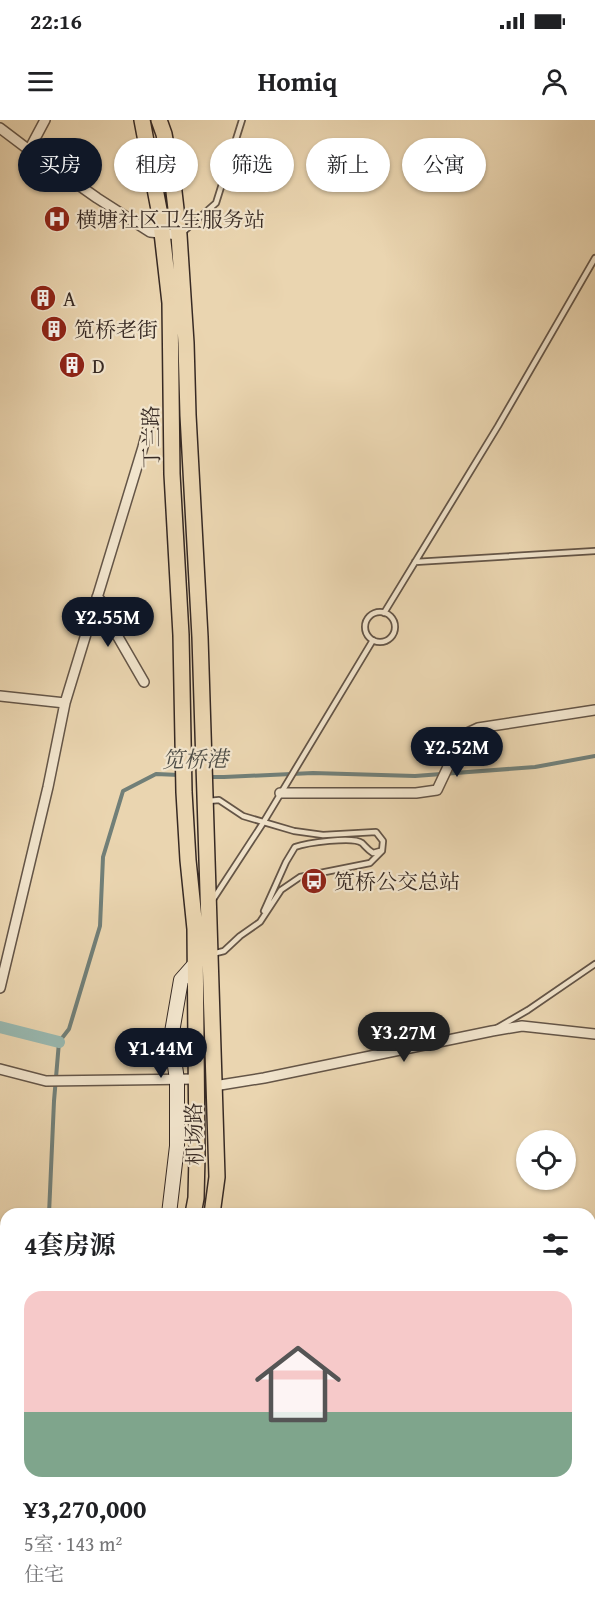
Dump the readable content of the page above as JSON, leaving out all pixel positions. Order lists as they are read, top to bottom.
{
  "streets": {
    "main road": ["丁兰路", "机场路"]
  },
  "crossings": [
    ["丁兰路", "机场路"]
  ],
  "water": ["笕桥港"],
  "places": {
    "hospital": ["横塘社区卫生服务站"],
    "building": ["A", "笕桥老街", "D"],
    "bus stop": ["笕桥公交总站"]
  },
  "page": {
    "status": "22:16",
    "header": "Homiq",
    "chip": [
      "买房",
      "租房",
      "筛选",
      "新上",
      "公寓"
    ],
    "price": [
      "¥2.55M",
      "¥2.52M",
      "¥3.27M",
      "¥1.44M"
    ],
    "heading": "4套房源",
    "list": [
      {
        "name": "¥3,270,000",
        "note": "5室 · 143 m² · 住宅"
      }
    ]
  }
}
